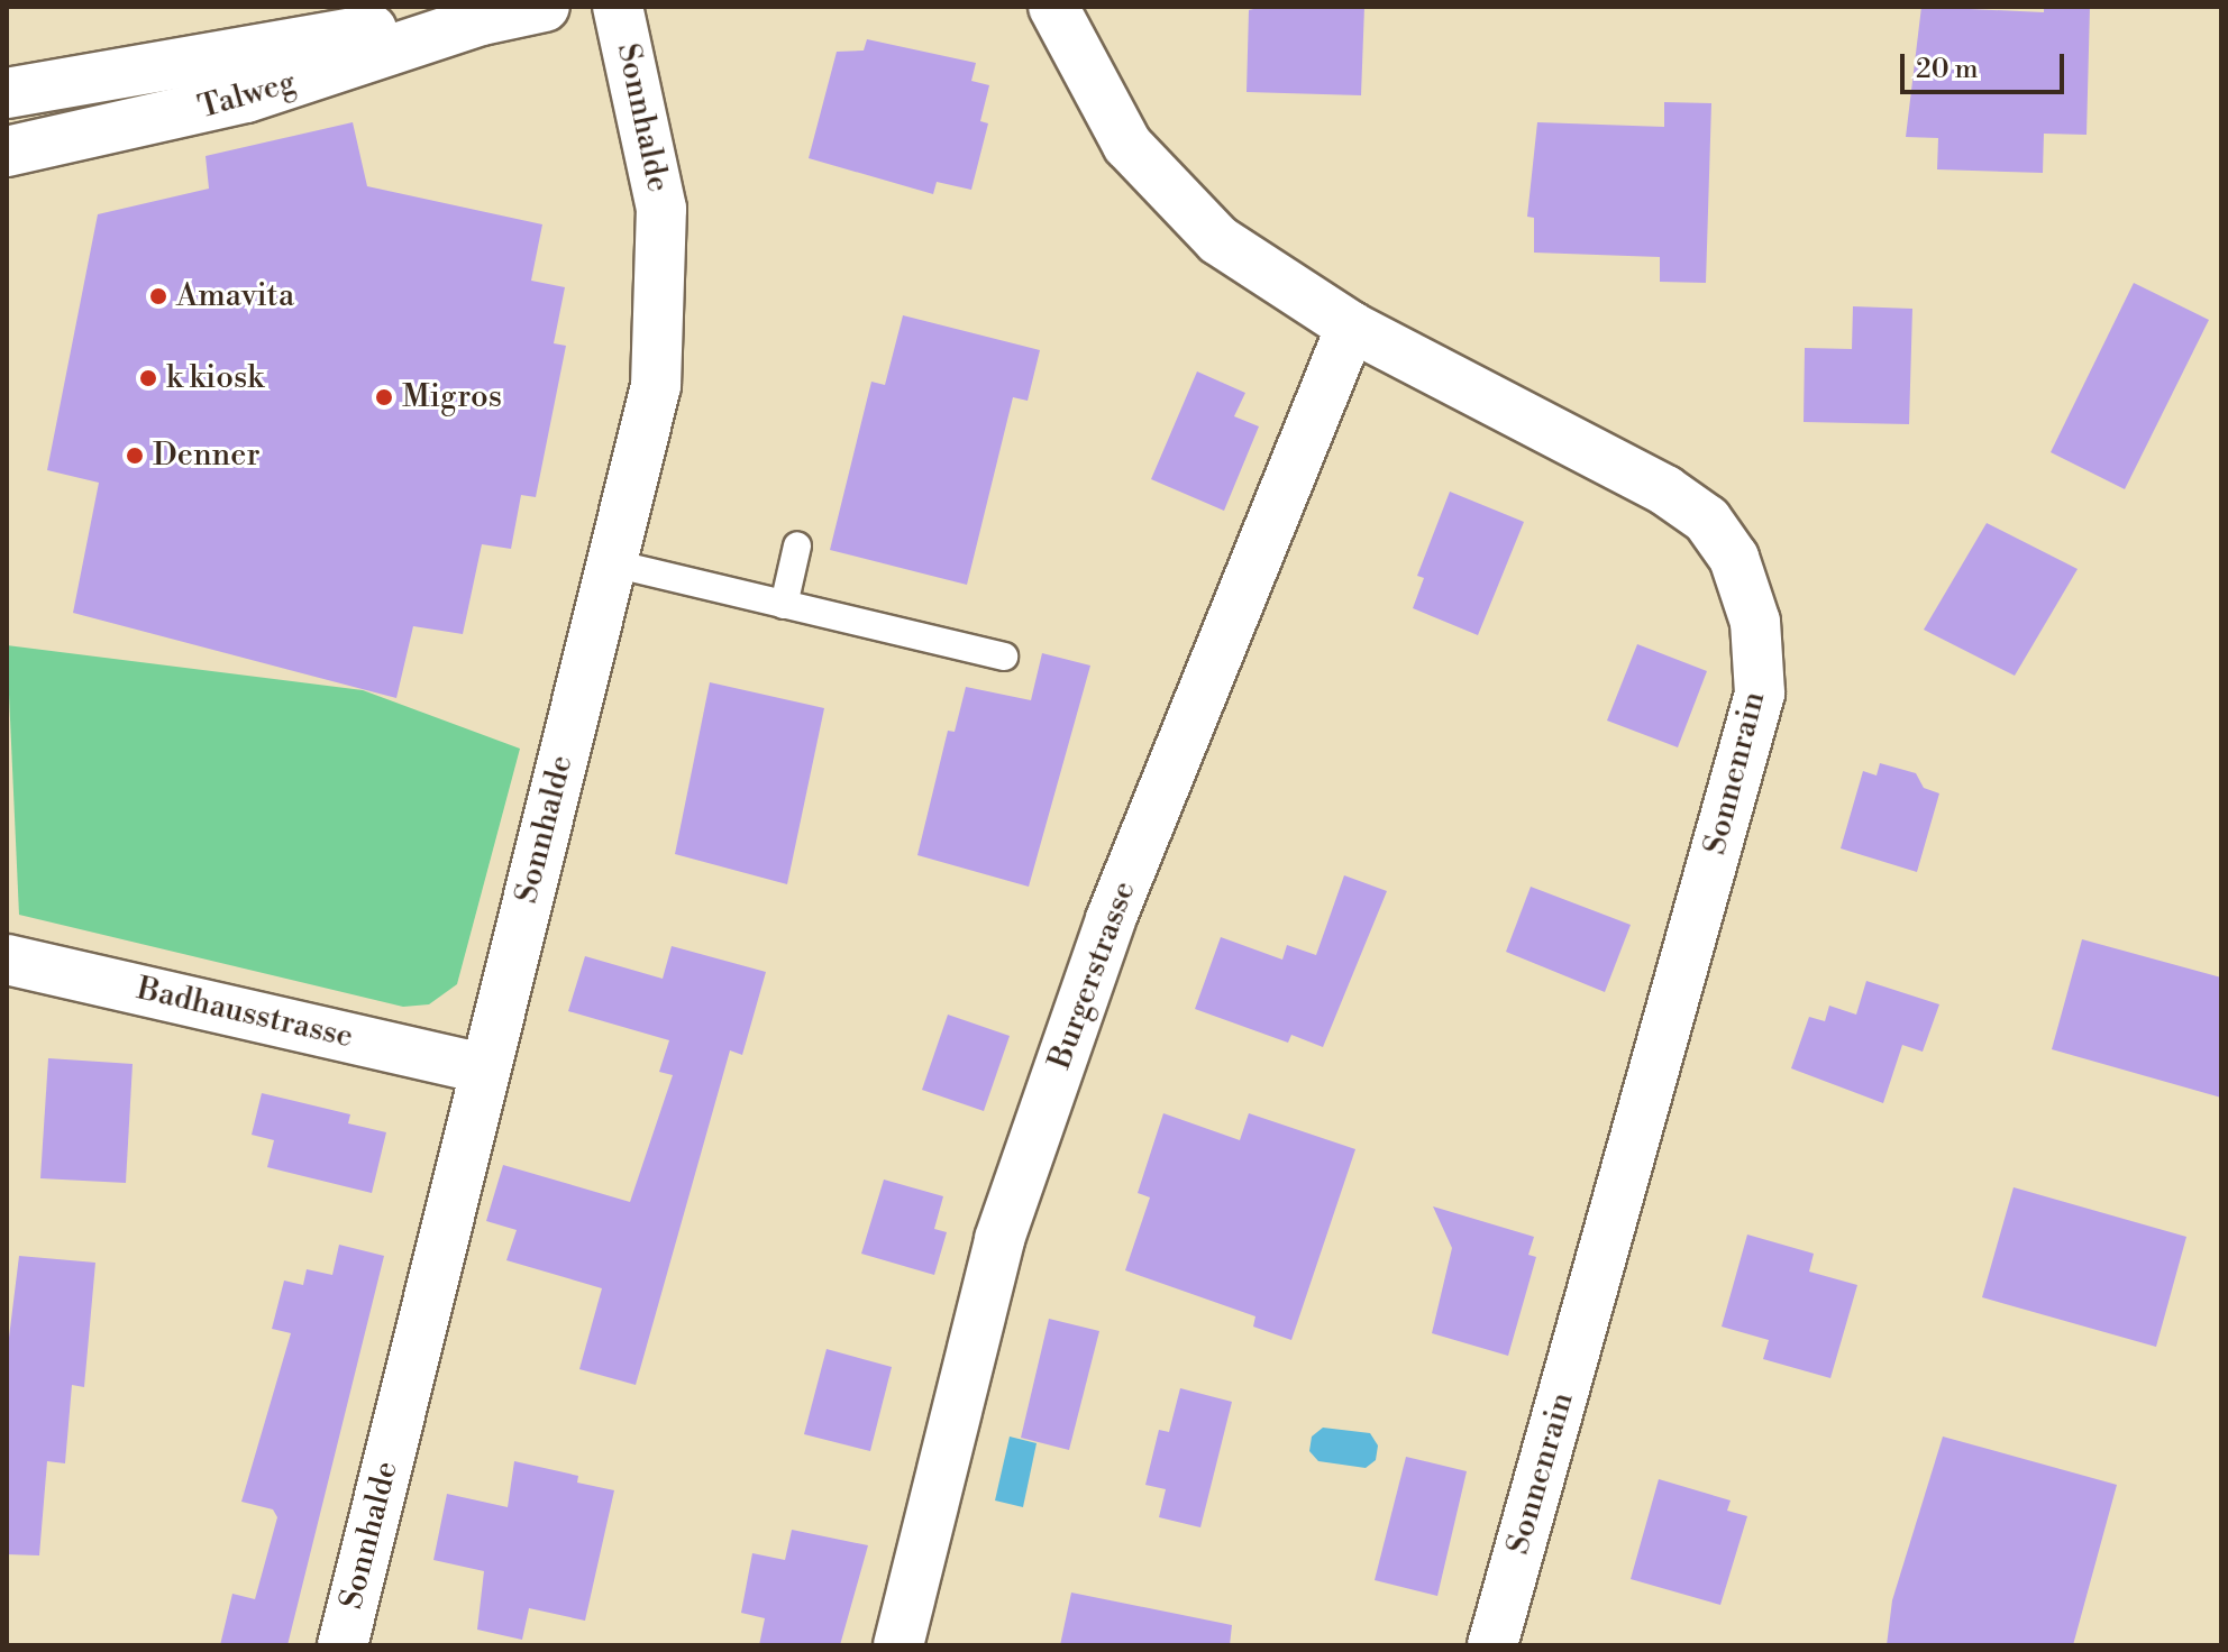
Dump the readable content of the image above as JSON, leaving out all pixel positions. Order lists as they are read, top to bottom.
{
  "streets": {
    "street": [
      "Talweg",
      "Sonnhalde",
      "Sonnenrain",
      "Burgerstrasse",
      "Badhausstrasse"
    ]
  },
  "crossings": [
    ["Sonnhalde", "Badhausstrasse"],
    ["Sonnenrain", "Burgerstrasse"]
  ],
  "places": [
    "Amavita",
    "k kiosk",
    "Migros",
    "Denner"
  ],
  "scale_bar": "20 m"
}
